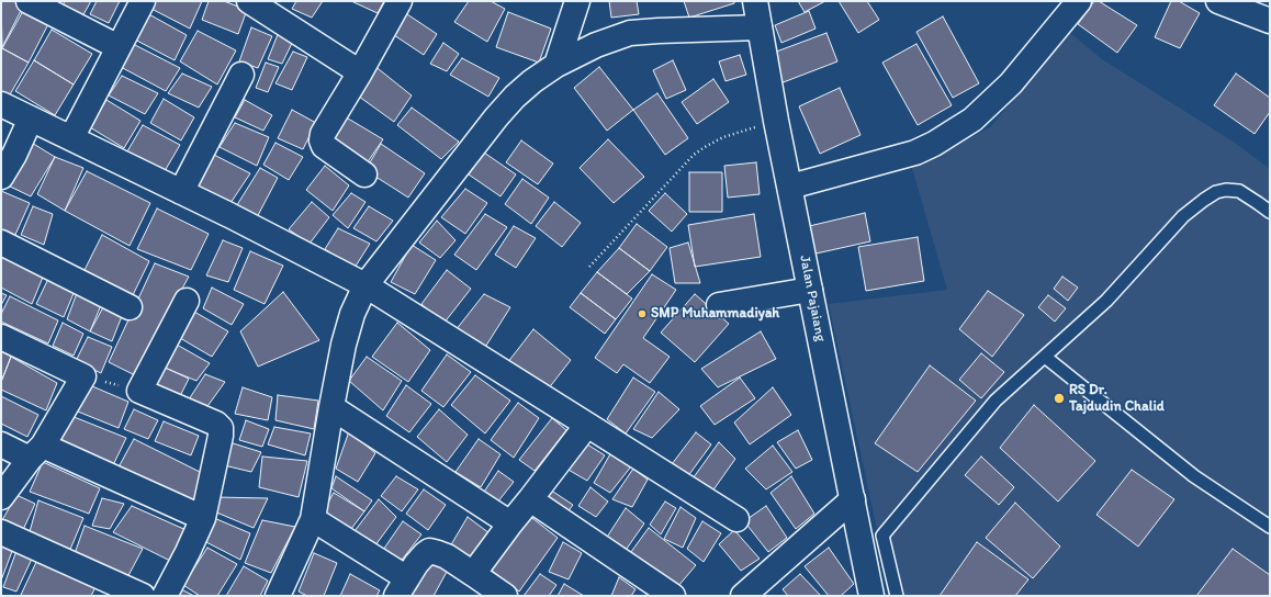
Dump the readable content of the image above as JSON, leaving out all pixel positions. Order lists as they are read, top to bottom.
{
  "streets": {
    "street": ["Jalan Pajaiang"]
  },
  "places": ["SMP Muhammadiyah", "RS Dr. Tajdudin Chalid"]
}
